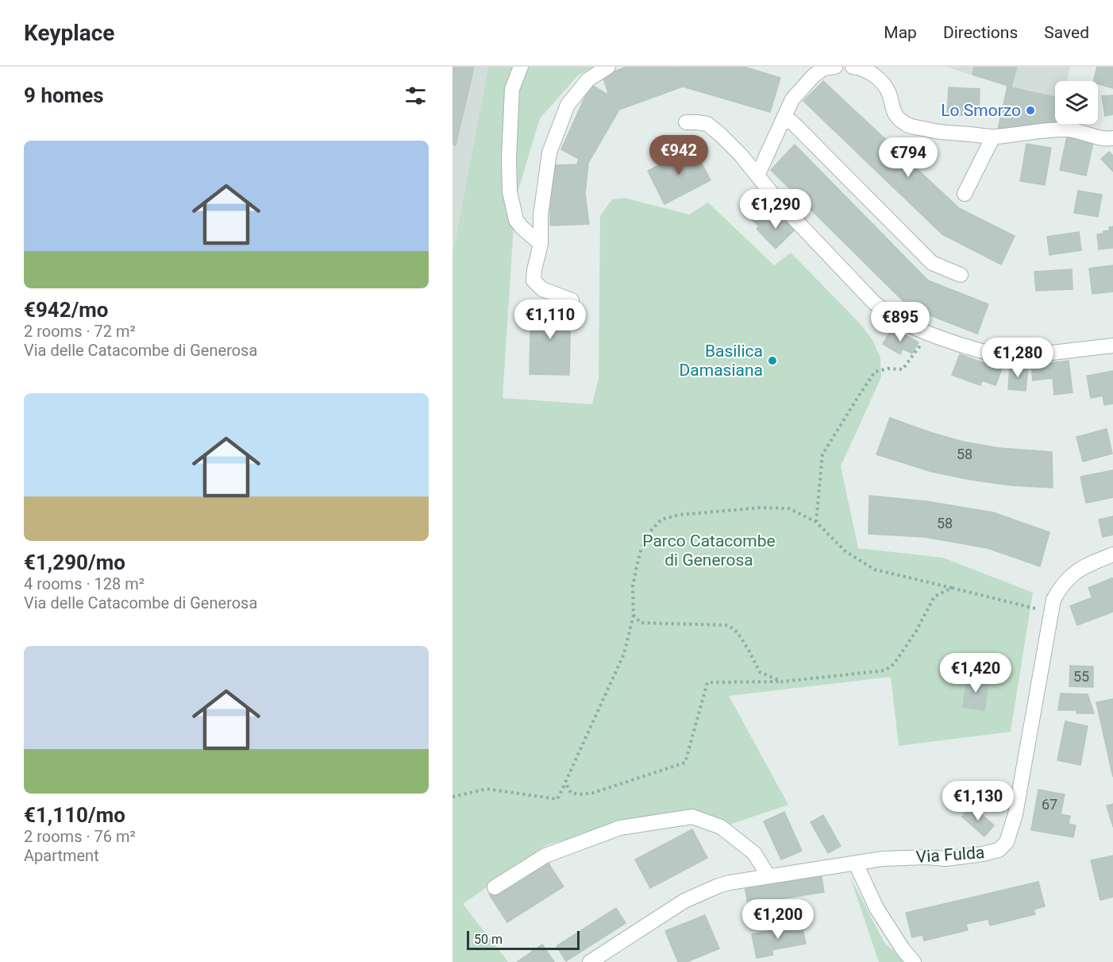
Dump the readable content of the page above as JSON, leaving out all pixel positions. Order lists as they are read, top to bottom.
{
  "streets": {
    "street": ["Via Fulda"]
  },
  "parks": ["Parco Catacombe di Generosa"],
  "places": ["Lo Smorzo", "Basilica Damasiana"],
  "house_numbers": [
    "58",
    "58",
    "55",
    "67"
  ],
  "scale_bar": "50 m",
  "page": {
    "header": "Keyplace",
    "nav": ["Map", "Directions", "Saved"],
    "heading": "9 homes",
    "list": [
      {
        "name": "€942/mo",
        "note": "2 rooms · 72 m² · Via delle Catacombe di Generosa"
      },
      {
        "name": "€1,290/mo",
        "note": "4 rooms · 128 m² · Via delle Catacombe di Generosa"
      },
      {
        "name": "€1,110/mo",
        "note": "2 rooms · 76 m² · Apartment"
      }
    ],
    "price": [
      "€942",
      "€794",
      "€1,290",
      "€1,110",
      "€895",
      "€1,280",
      "€1,420",
      "€1,130",
      "€1,200"
    ],
    "scale": "50 m"
  }
}
